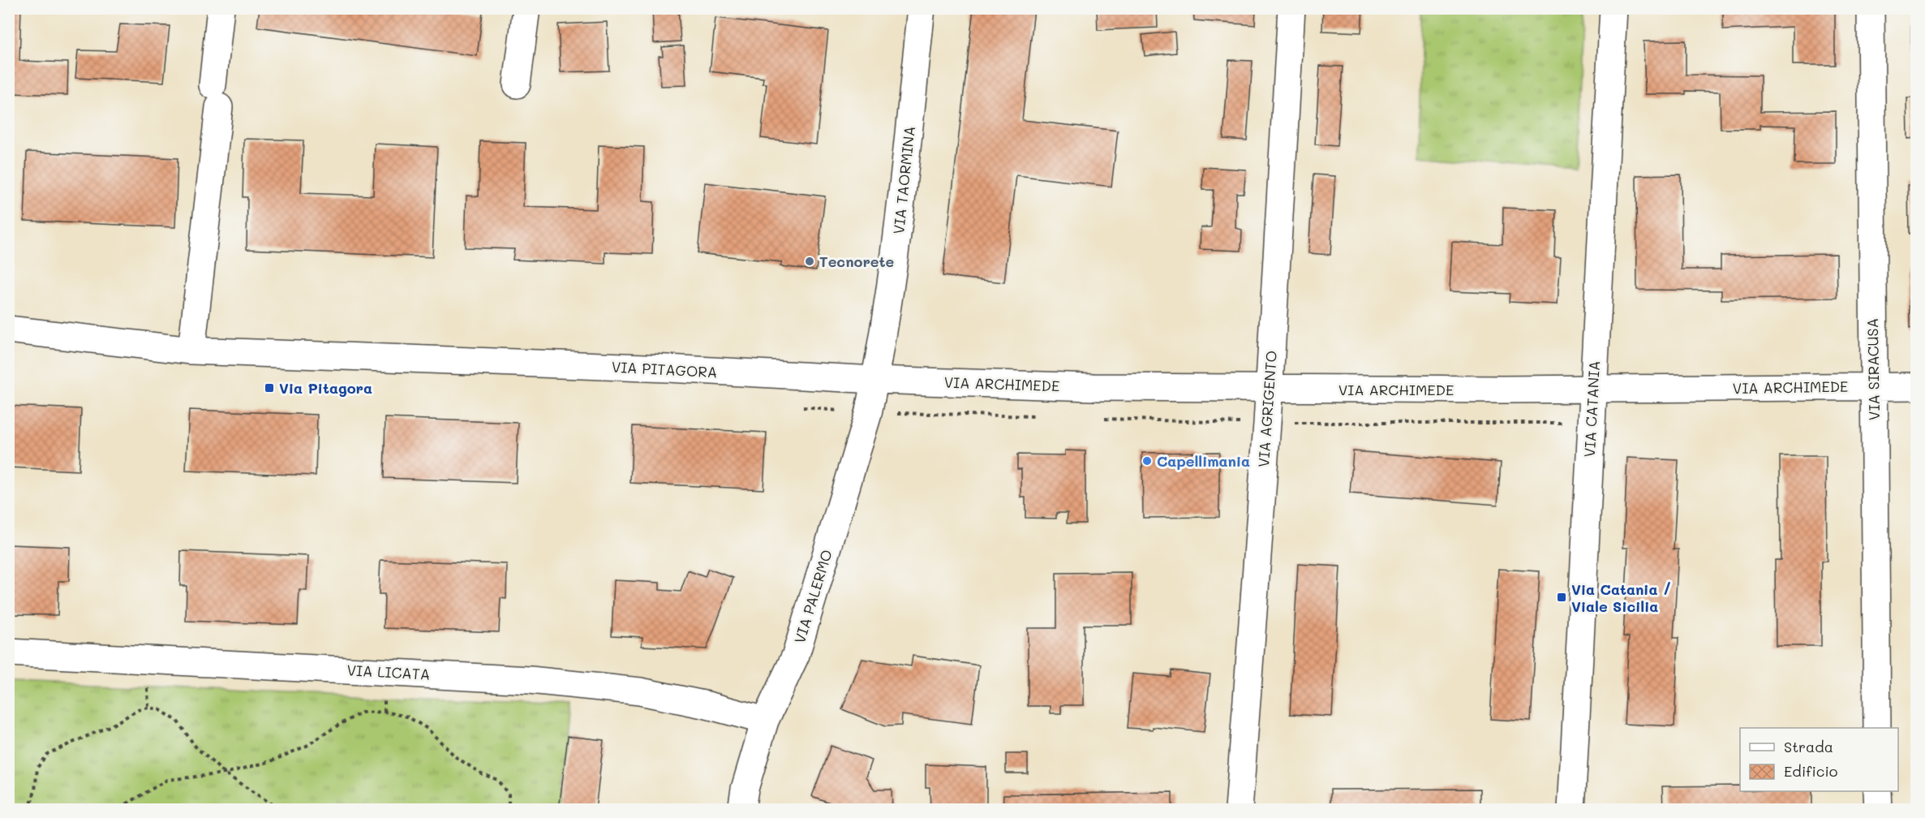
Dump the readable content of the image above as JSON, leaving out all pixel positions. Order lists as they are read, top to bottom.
{
  "streets": {
    "street": [
      "VIA TAORMINA",
      "VIA PITAGORA",
      "VIA SIRACUSA",
      "VIA ARCHIMEDE",
      "VIA AGRIGENTO",
      "VIA CATANIA",
      "VIA PALERMO",
      "VIA LICATA"
    ]
  },
  "crossings": [
    ["VIA TAORMINA", "VIA PITAGORA"],
    ["VIA TAORMINA", "VIA ARCHIMEDE"],
    ["VIA TAORMINA", "VIA PALERMO"],
    ["VIA PITAGORA", "VIA ARCHIMEDE"],
    ["VIA PITAGORA", "VIA PALERMO"],
    ["VIA SIRACUSA", "VIA ARCHIMEDE"],
    ["VIA ARCHIMEDE", "VIA AGRIGENTO"],
    ["VIA ARCHIMEDE", "VIA CATANIA"],
    ["VIA ARCHIMEDE", "VIA PALERMO"],
    ["VIA PALERMO", "VIA LICATA"]
  ],
  "places": {
    "other": ["Tecnorete", "Capellimania"],
    "transit": ["Via Pitagora", "Via Catania / Viale Sicilia"]
  },
  "legend": ["Strada", "Edificio"]
}
